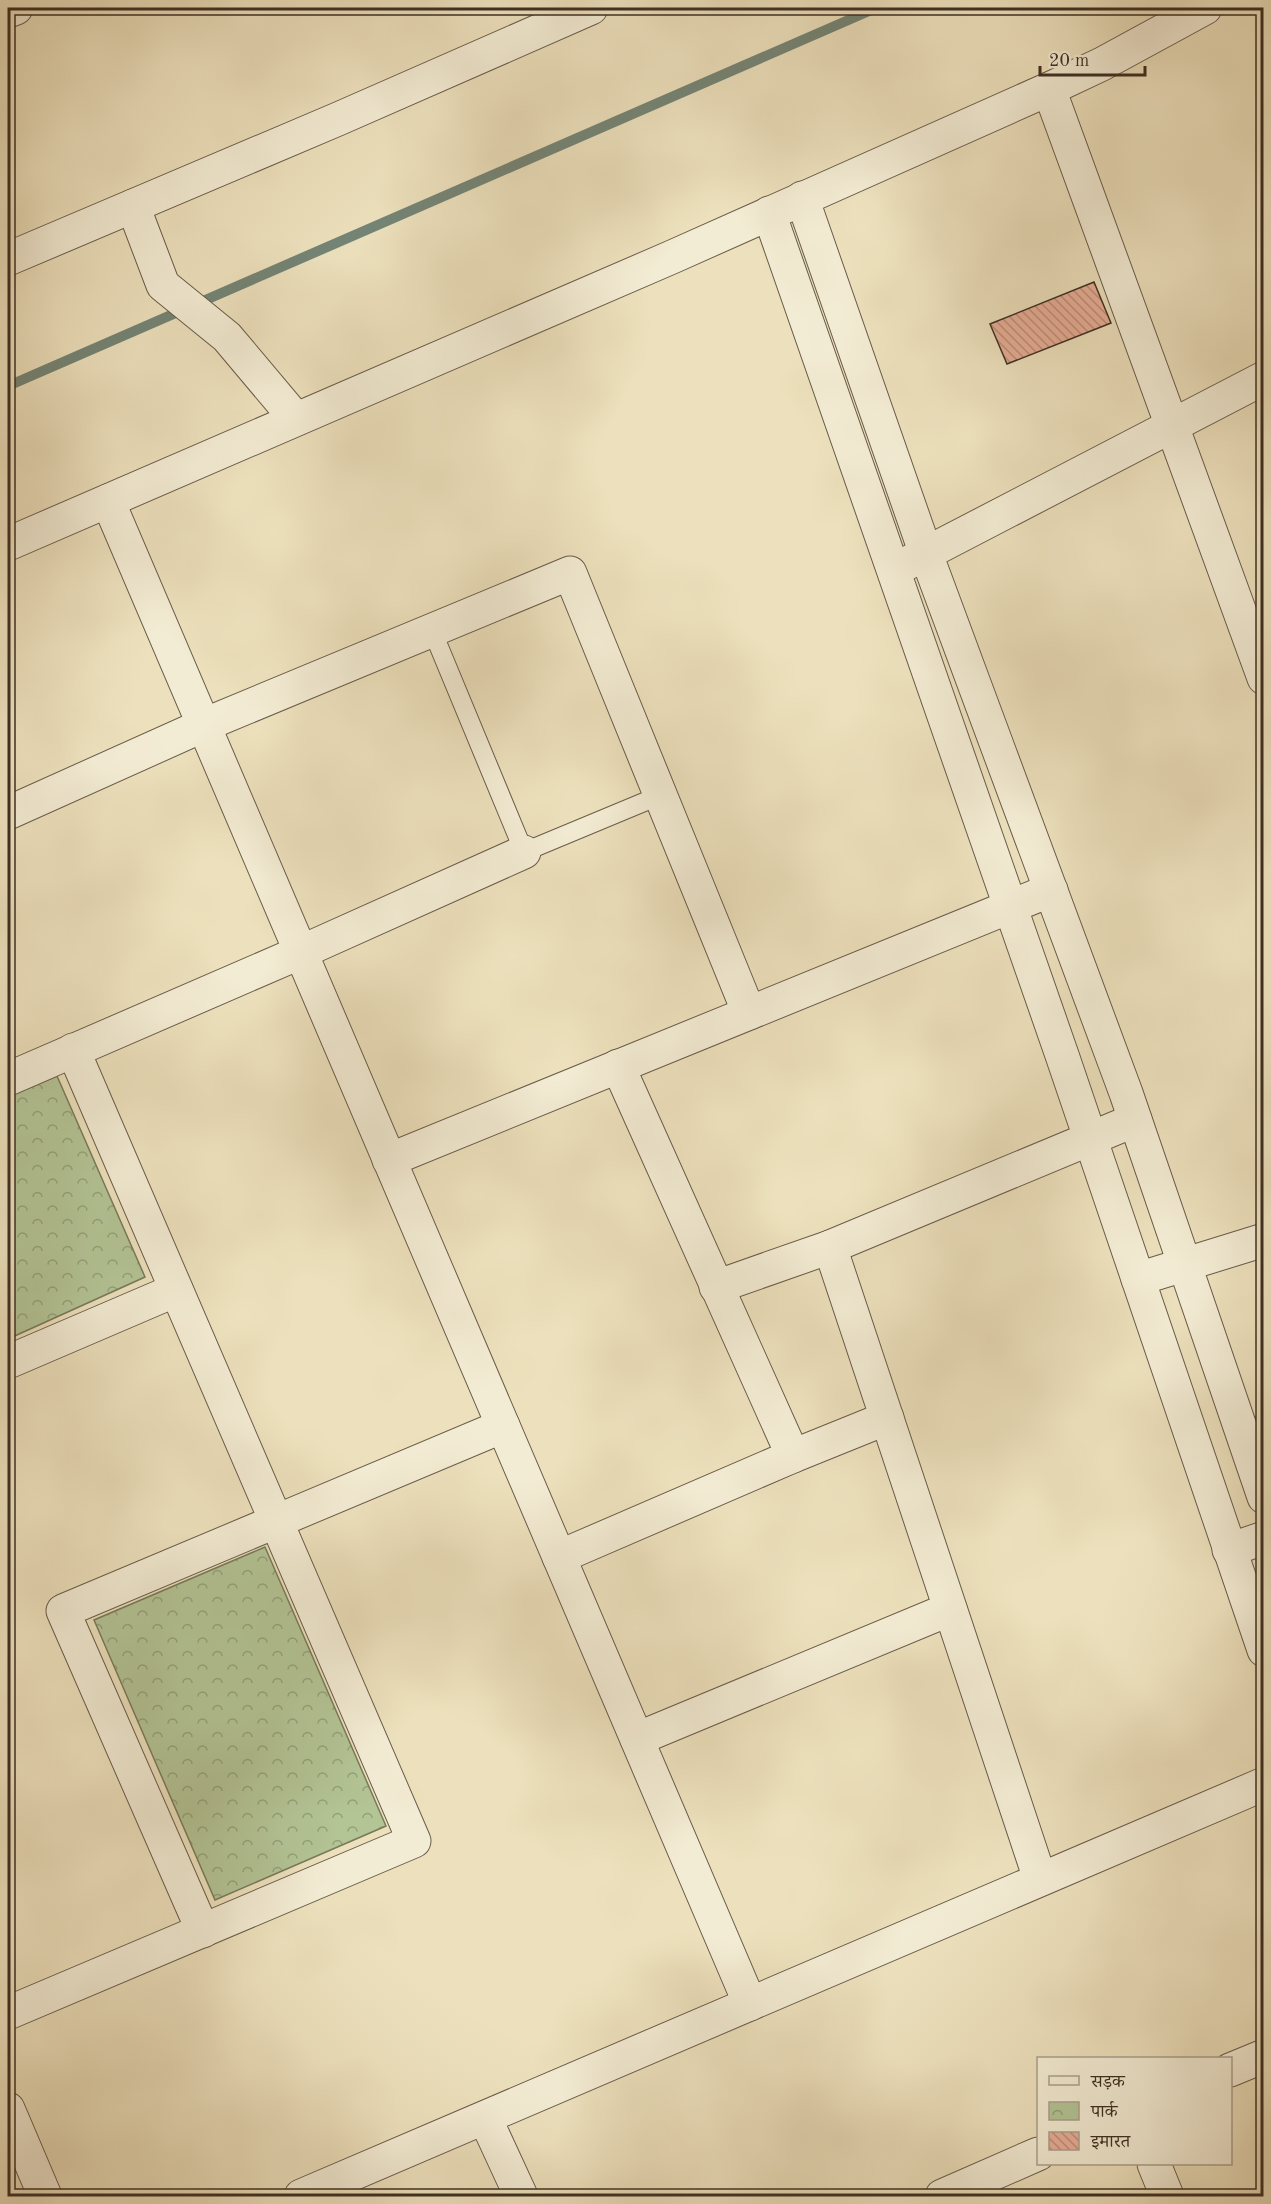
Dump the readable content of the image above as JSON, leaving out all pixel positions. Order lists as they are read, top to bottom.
{
  "legend": ["सड़क", "पार्क", "इमारत"],
  "scale_bar": "20 m"
}
